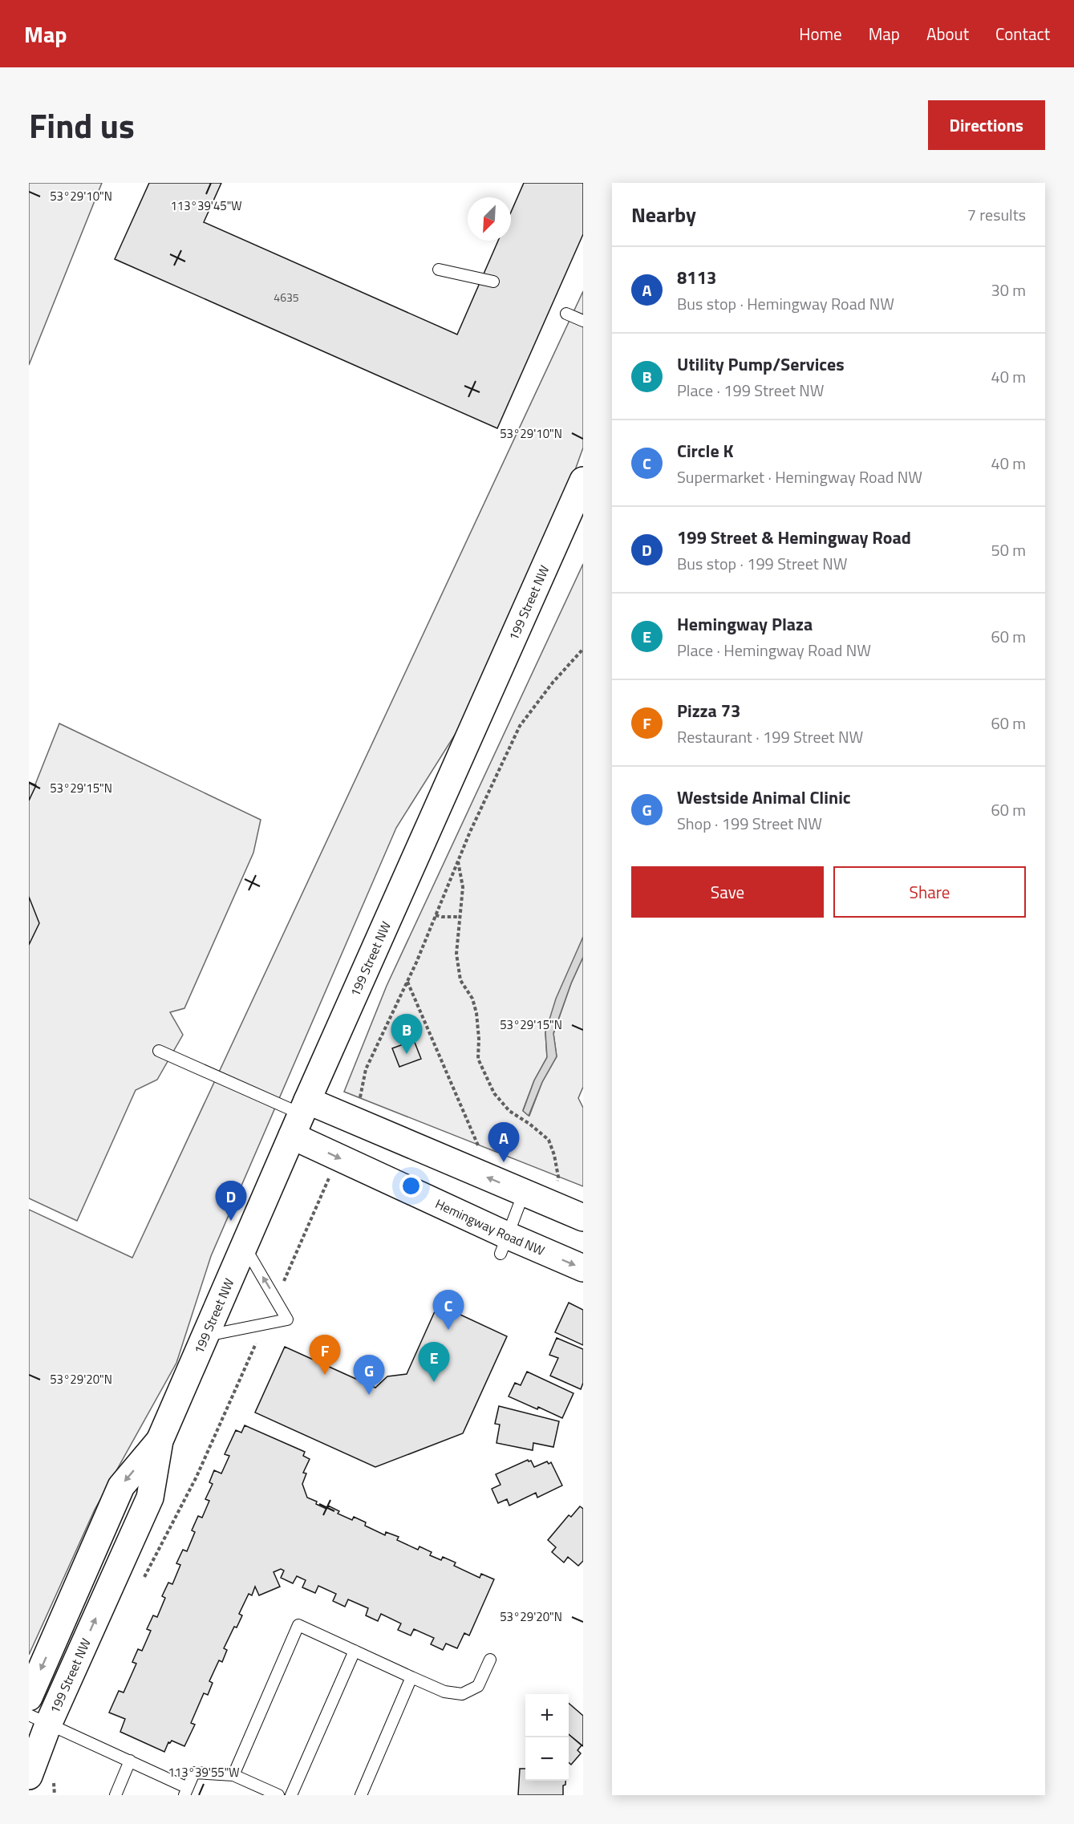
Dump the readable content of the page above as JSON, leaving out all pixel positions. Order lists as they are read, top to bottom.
{
  "streets": {
    "main road": ["199 Street NW", "Hemingway Road NW"]
  },
  "crossings": [
    ["199 Street NW", "Hemingway Road NW"]
  ],
  "house_numbers": ["4635"],
  "north": "bottom left",
  "page": {
    "header": "Map",
    "nav": [
      "Home",
      "Map",
      "About",
      "Contact"
    ],
    "title": "Find us",
    "buttons": [
      "Directions",
      ["Save", "Share"]
    ],
    "heading": ["Nearby", "7 results"],
    "list": [
      {
        "mark": "A",
        "name": "8113",
        "note": "Bus stop · Hemingway Road NW",
        "value": "30 m"
      },
      {
        "mark": "B",
        "name": "Utility Pump/Services",
        "note": "Place · 199 Street NW",
        "value": "40 m"
      },
      {
        "mark": "C",
        "name": "Circle K",
        "note": "Supermarket · Hemingway Road NW",
        "value": "40 m"
      },
      {
        "mark": "D",
        "name": "199 Street & Hemingway Road",
        "note": "Bus stop · 199 Street NW",
        "value": "50 m"
      },
      {
        "mark": "E",
        "name": "Hemingway Plaza",
        "note": "Place · Hemingway Road NW",
        "value": "60 m"
      },
      {
        "mark": "F",
        "name": "Pizza 73",
        "note": "Restaurant · 199 Street NW",
        "value": "60 m"
      },
      {
        "mark": "G",
        "name": "Westside Animal Clinic",
        "note": "Shop · 199 Street NW",
        "value": "60 m"
      }
    ],
    "pins": [
      "B",
      "A",
      "D",
      "C",
      "F",
      "E",
      "G"
    ],
    "map_buttons": ["+", "−"]
  },
  "coordinates": [
    "53°29'10\"N",
    "113°39'45\"W",
    "53°29'15\"N",
    "53°29'20\"N",
    "113°39'55\"W"
  ]
}
